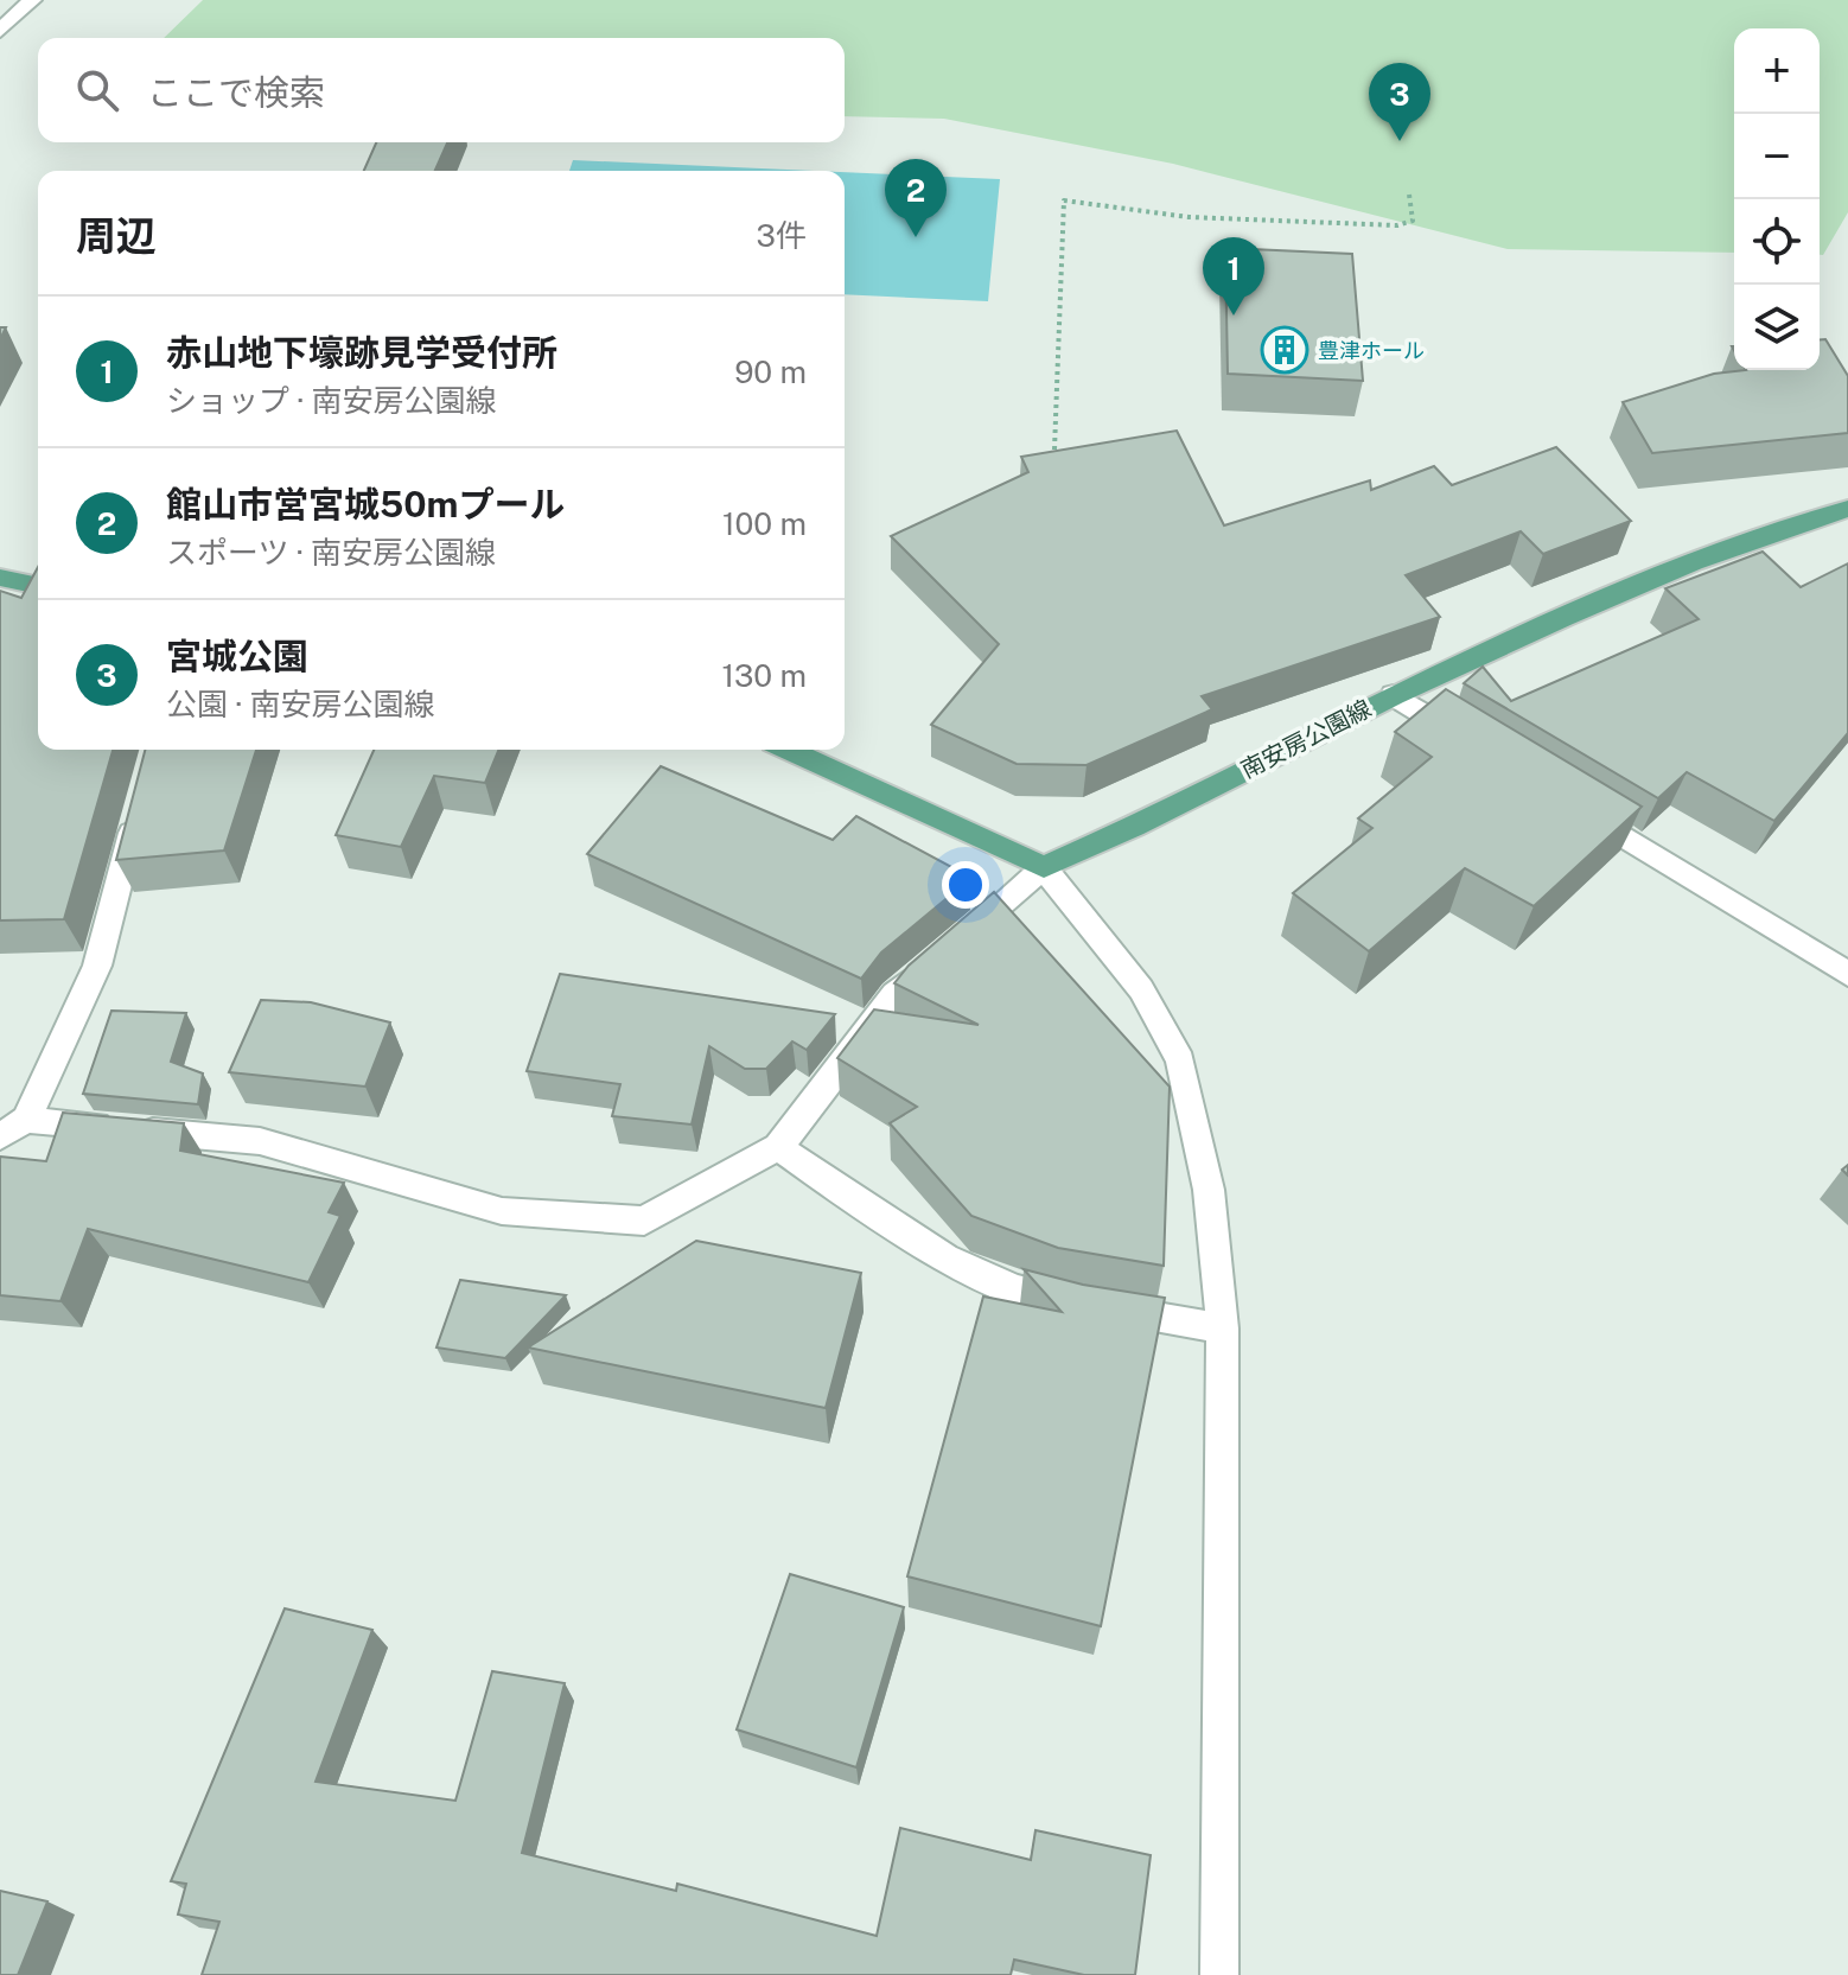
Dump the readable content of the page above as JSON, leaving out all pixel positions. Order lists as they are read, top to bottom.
{
  "streets": {
    "main road": ["南安房公園線"]
  },
  "places": {
    "building": ["豊津ホール"]
  },
  "page": {
    "map_buttons": ["+", "−"],
    "search": "ここで検索",
    "pins": ["3", "2", "1"],
    "heading": ["周辺", "3件"],
    "list": [
      {
        "mark": "1",
        "name": "赤山地下壕跡見学受付所",
        "note": "ショップ · 南安房公園線",
        "value": "90 m"
      },
      {
        "mark": "2",
        "name": "館山市営宮城50mプール",
        "note": "スポーツ · 南安房公園線",
        "value": "100 m"
      },
      {
        "mark": "3",
        "name": "宮城公園",
        "note": "公園 · 南安房公園線",
        "value": "130 m"
      }
    ]
  }
}
